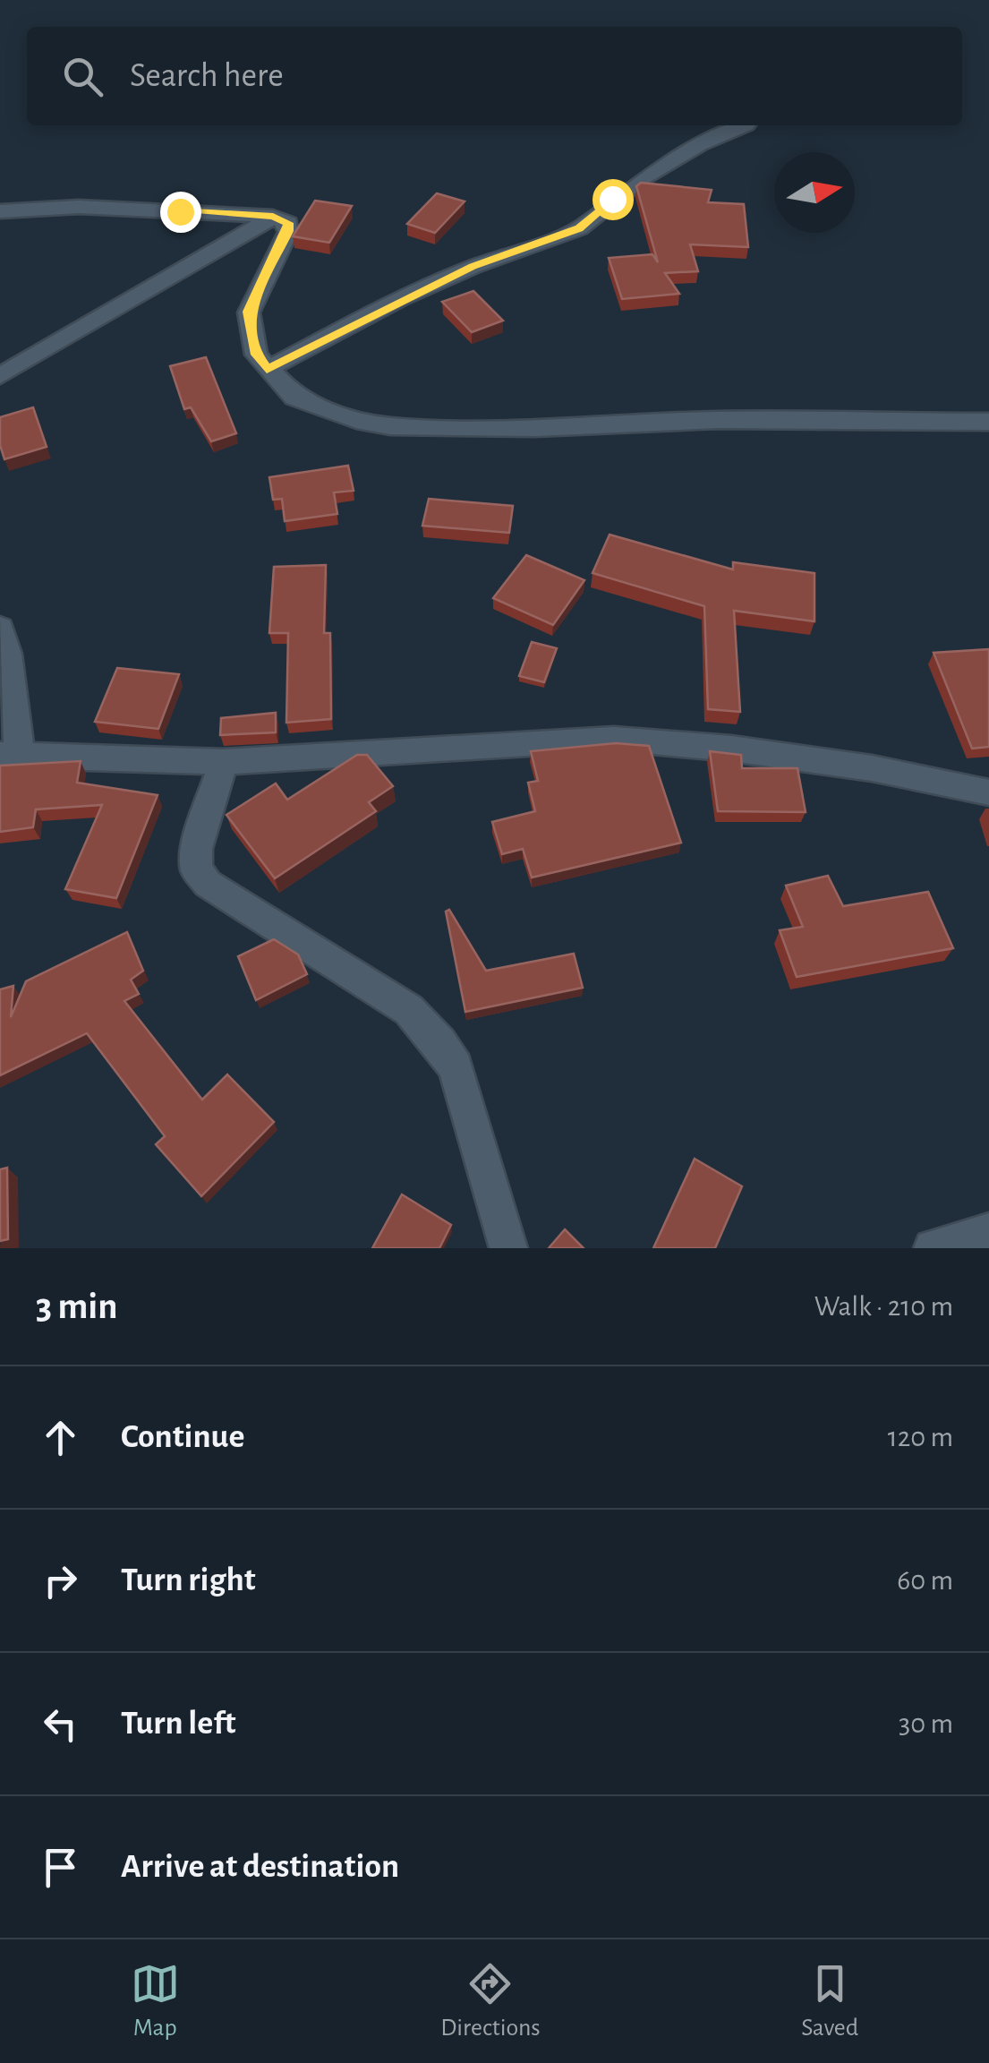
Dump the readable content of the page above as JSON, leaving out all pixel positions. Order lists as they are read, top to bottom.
{
  "north": "right",
  "page": {
    "search": "Search here",
    "heading": ["3 min", "Walk · 210 m"],
    "list": [
      ["Continue", "120 m"],
      ["Turn right", "60 m"],
      ["Turn left", "30 m"],
      "Arrive at destination"
    ],
    "nav": ["Map", "Directions", "Saved"]
  }
}
